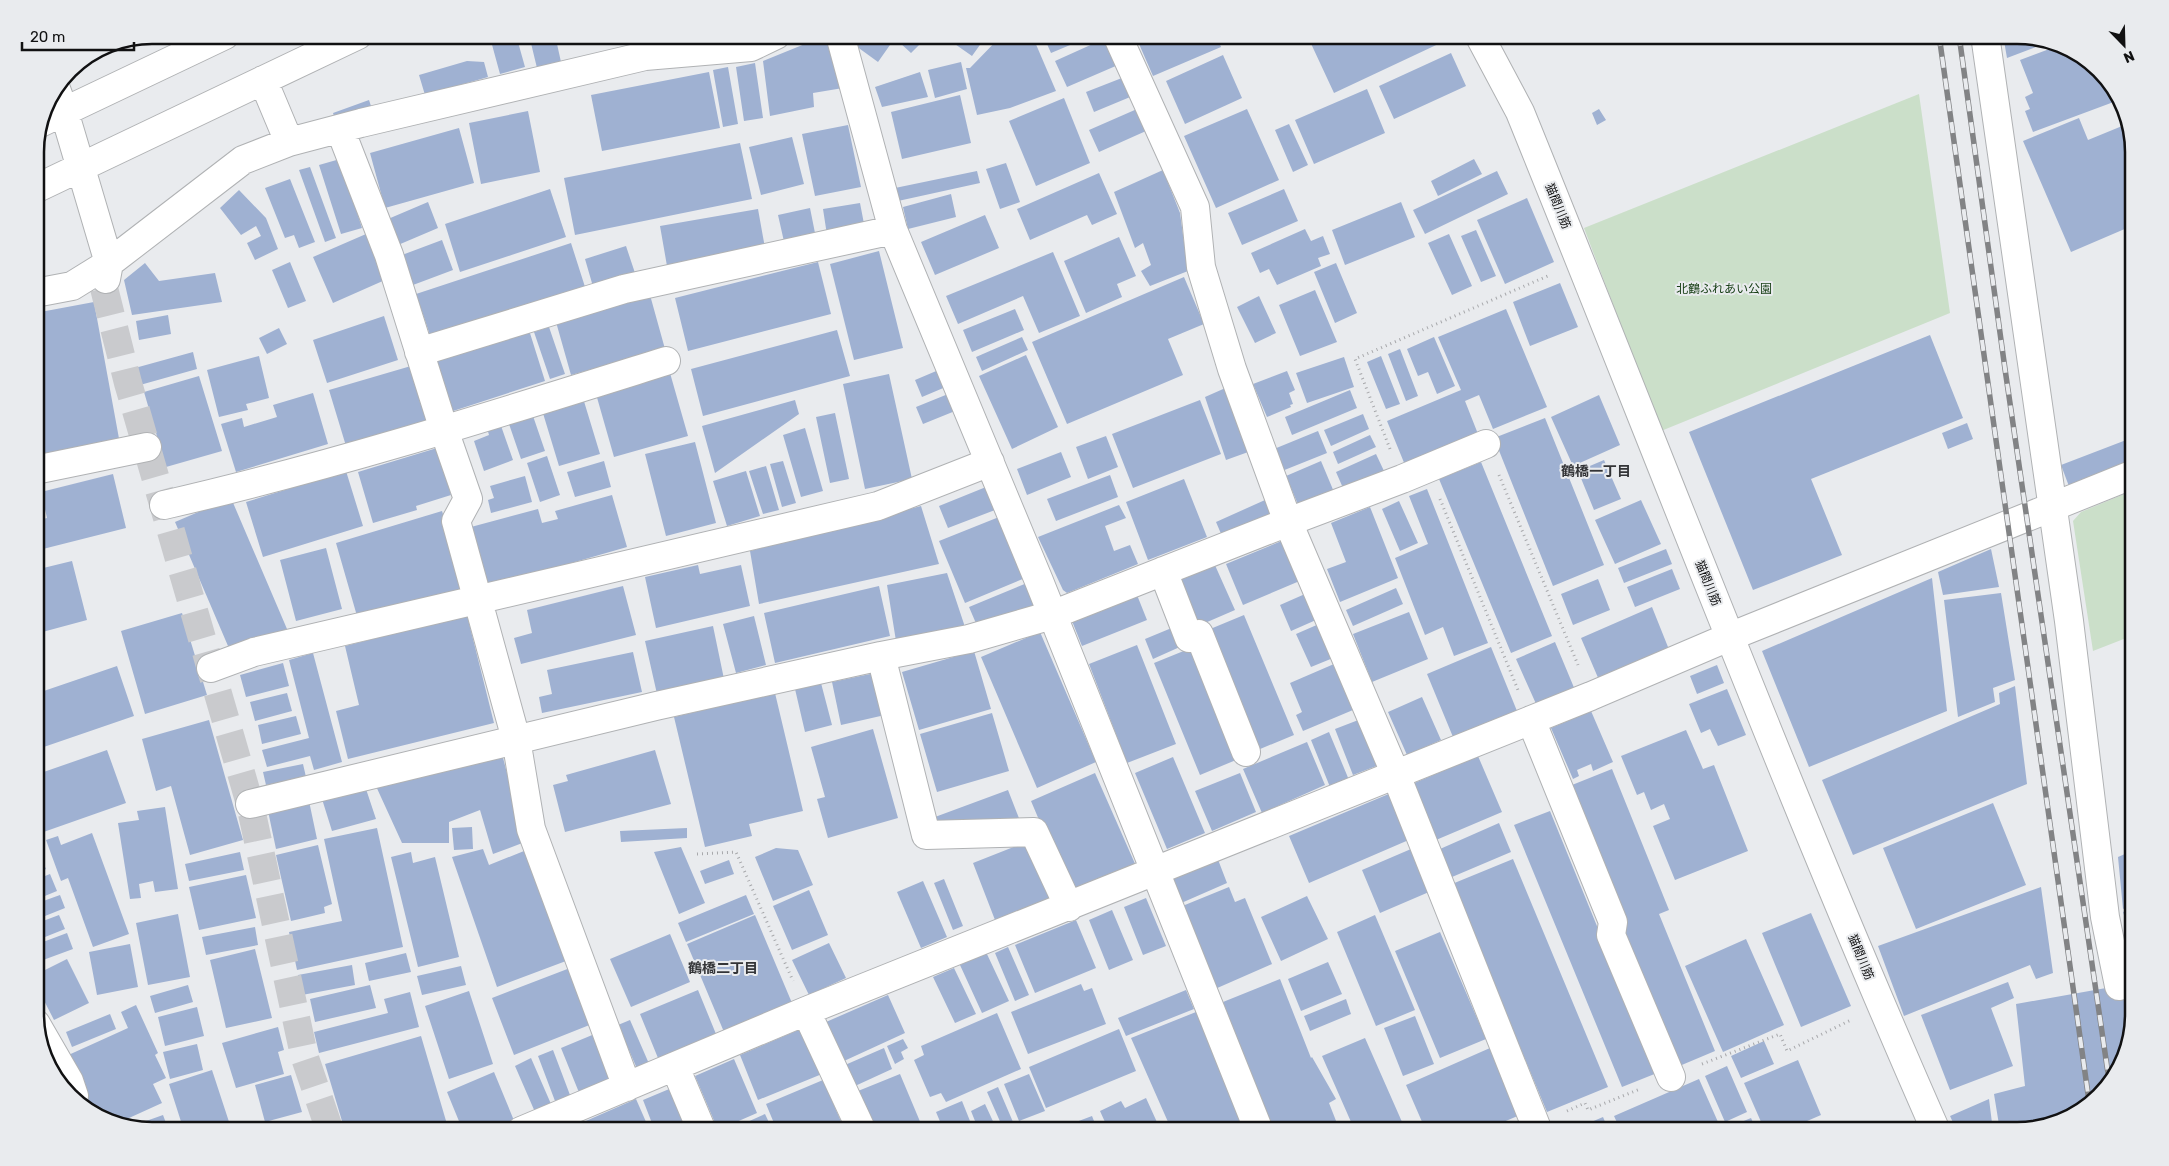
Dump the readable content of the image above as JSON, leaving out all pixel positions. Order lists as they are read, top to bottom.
{
  "streets": {
    "street": ["猫間川筋"]
  },
  "districts": ["鶴橋一丁目", "鶴橋二丁目"],
  "parks": ["北鶴ふれあい公園"],
  "scale_bar": "20 m",
  "north": "bottom right"
}
